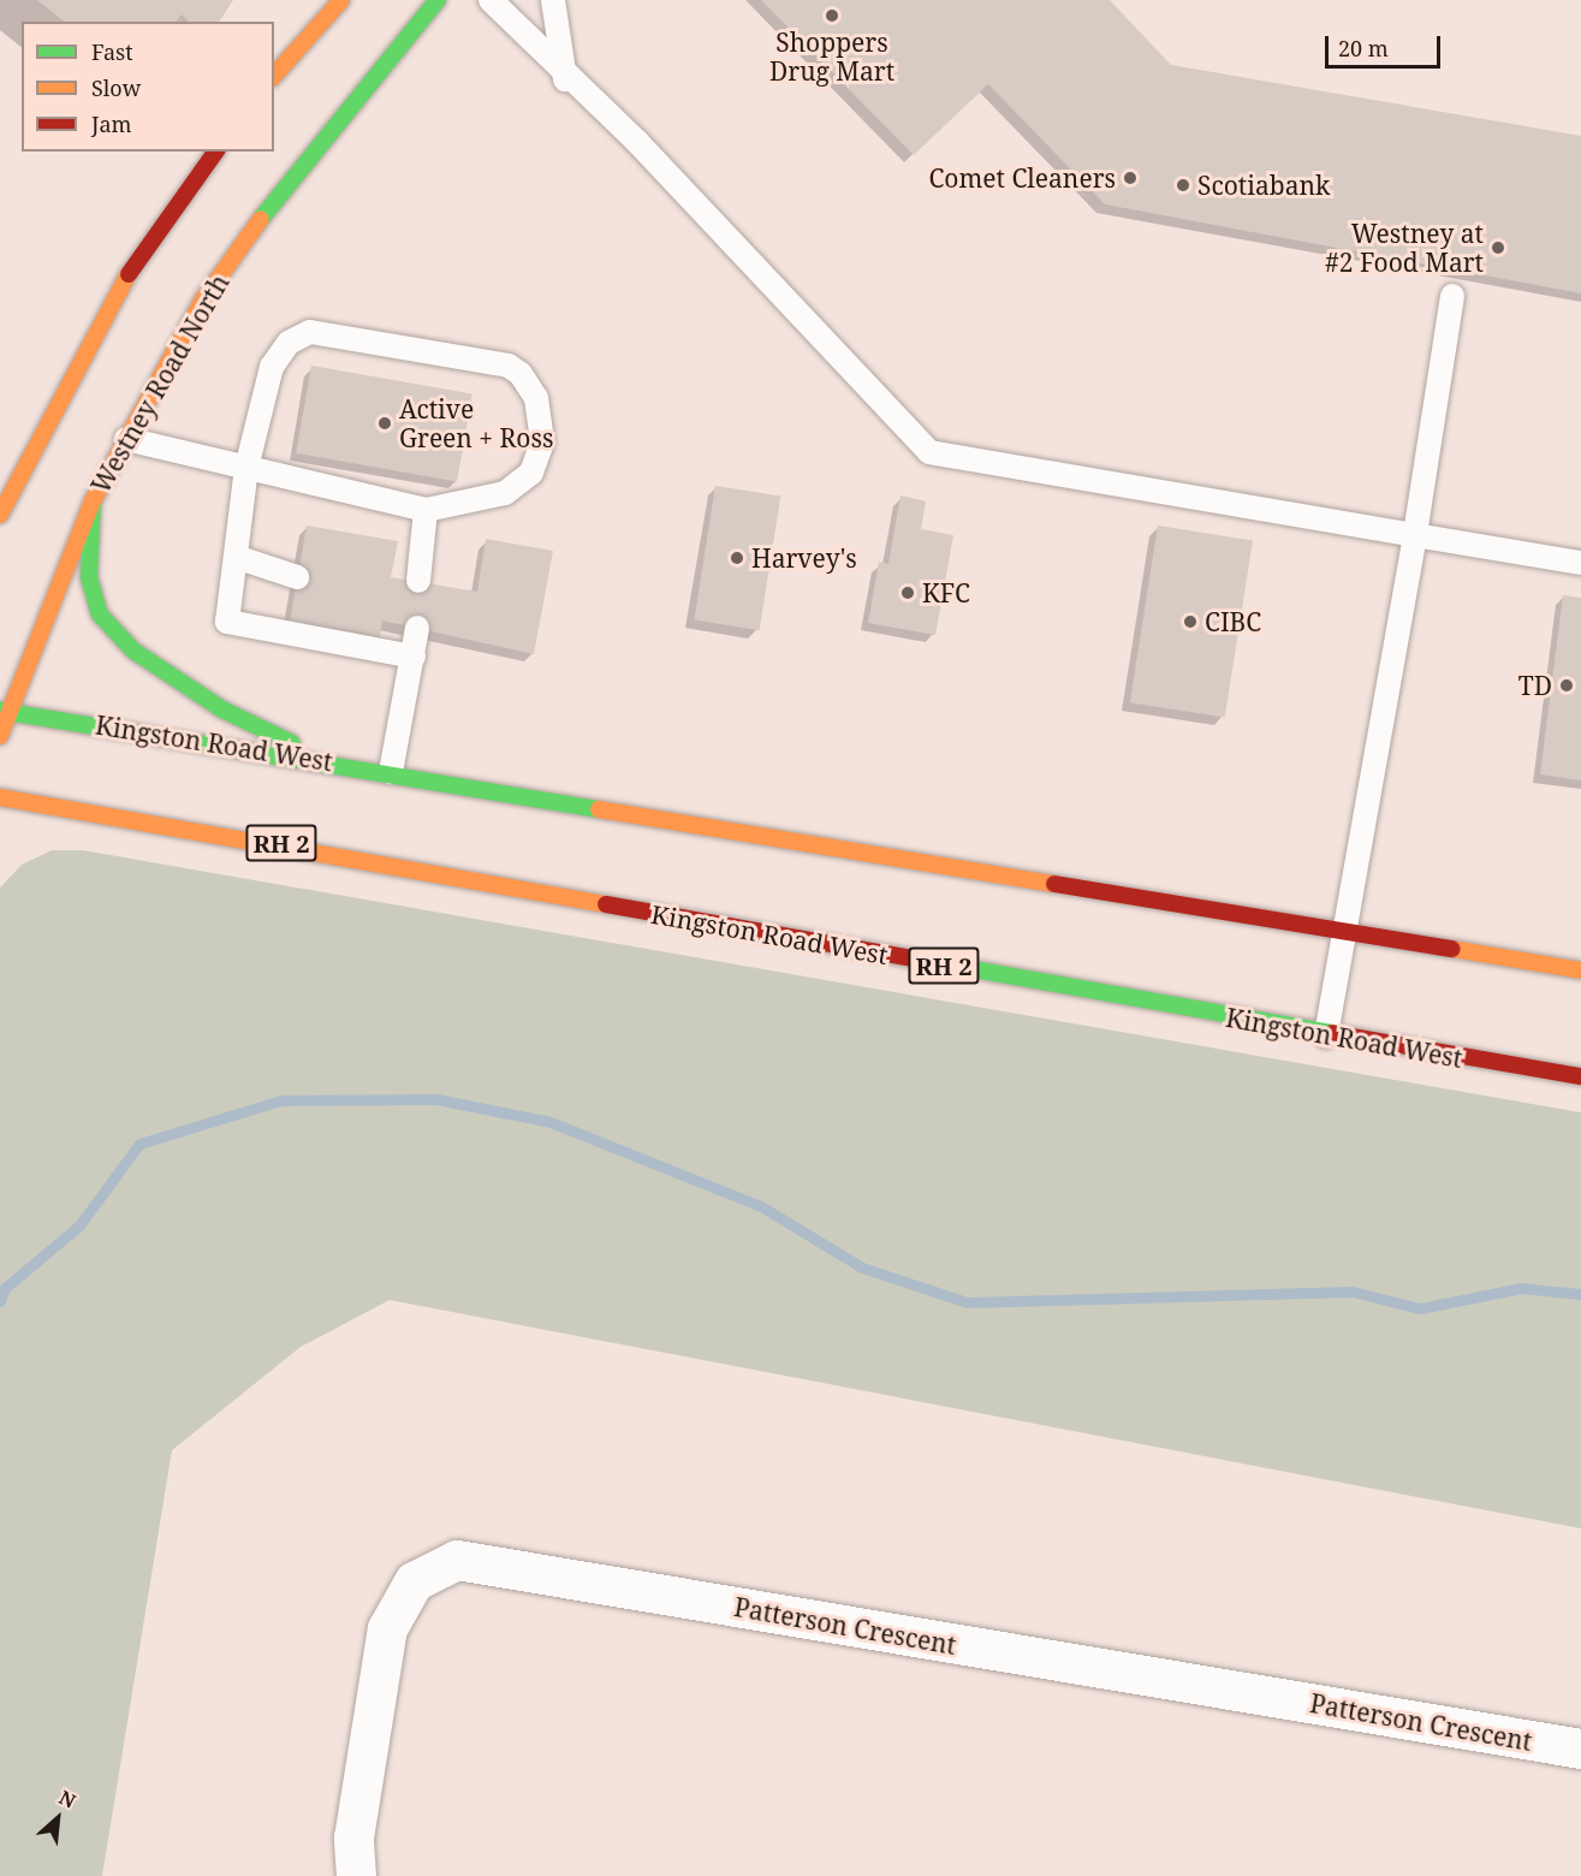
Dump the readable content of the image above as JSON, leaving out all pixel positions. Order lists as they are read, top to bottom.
{
  "streets": {
    "main road": ["Westney Road North", "Kingston Road West", "RH 2"],
    "street": ["Patterson Crescent"]
  },
  "crossings": [
    ["Westney Road North", "Kingston Road West"]
  ],
  "places": [
    "Shoppers Drug Mart",
    "Comet Cleaners",
    "Scotiabank",
    "Westney at #2 Food Mart",
    "Active Green + Ross",
    "Harvey's",
    "KFC",
    "CIBC",
    "TD"
  ],
  "legend": ["Fast", "Slow", "Jam"],
  "scale_bar": "20 m",
  "north": "top right"
}
